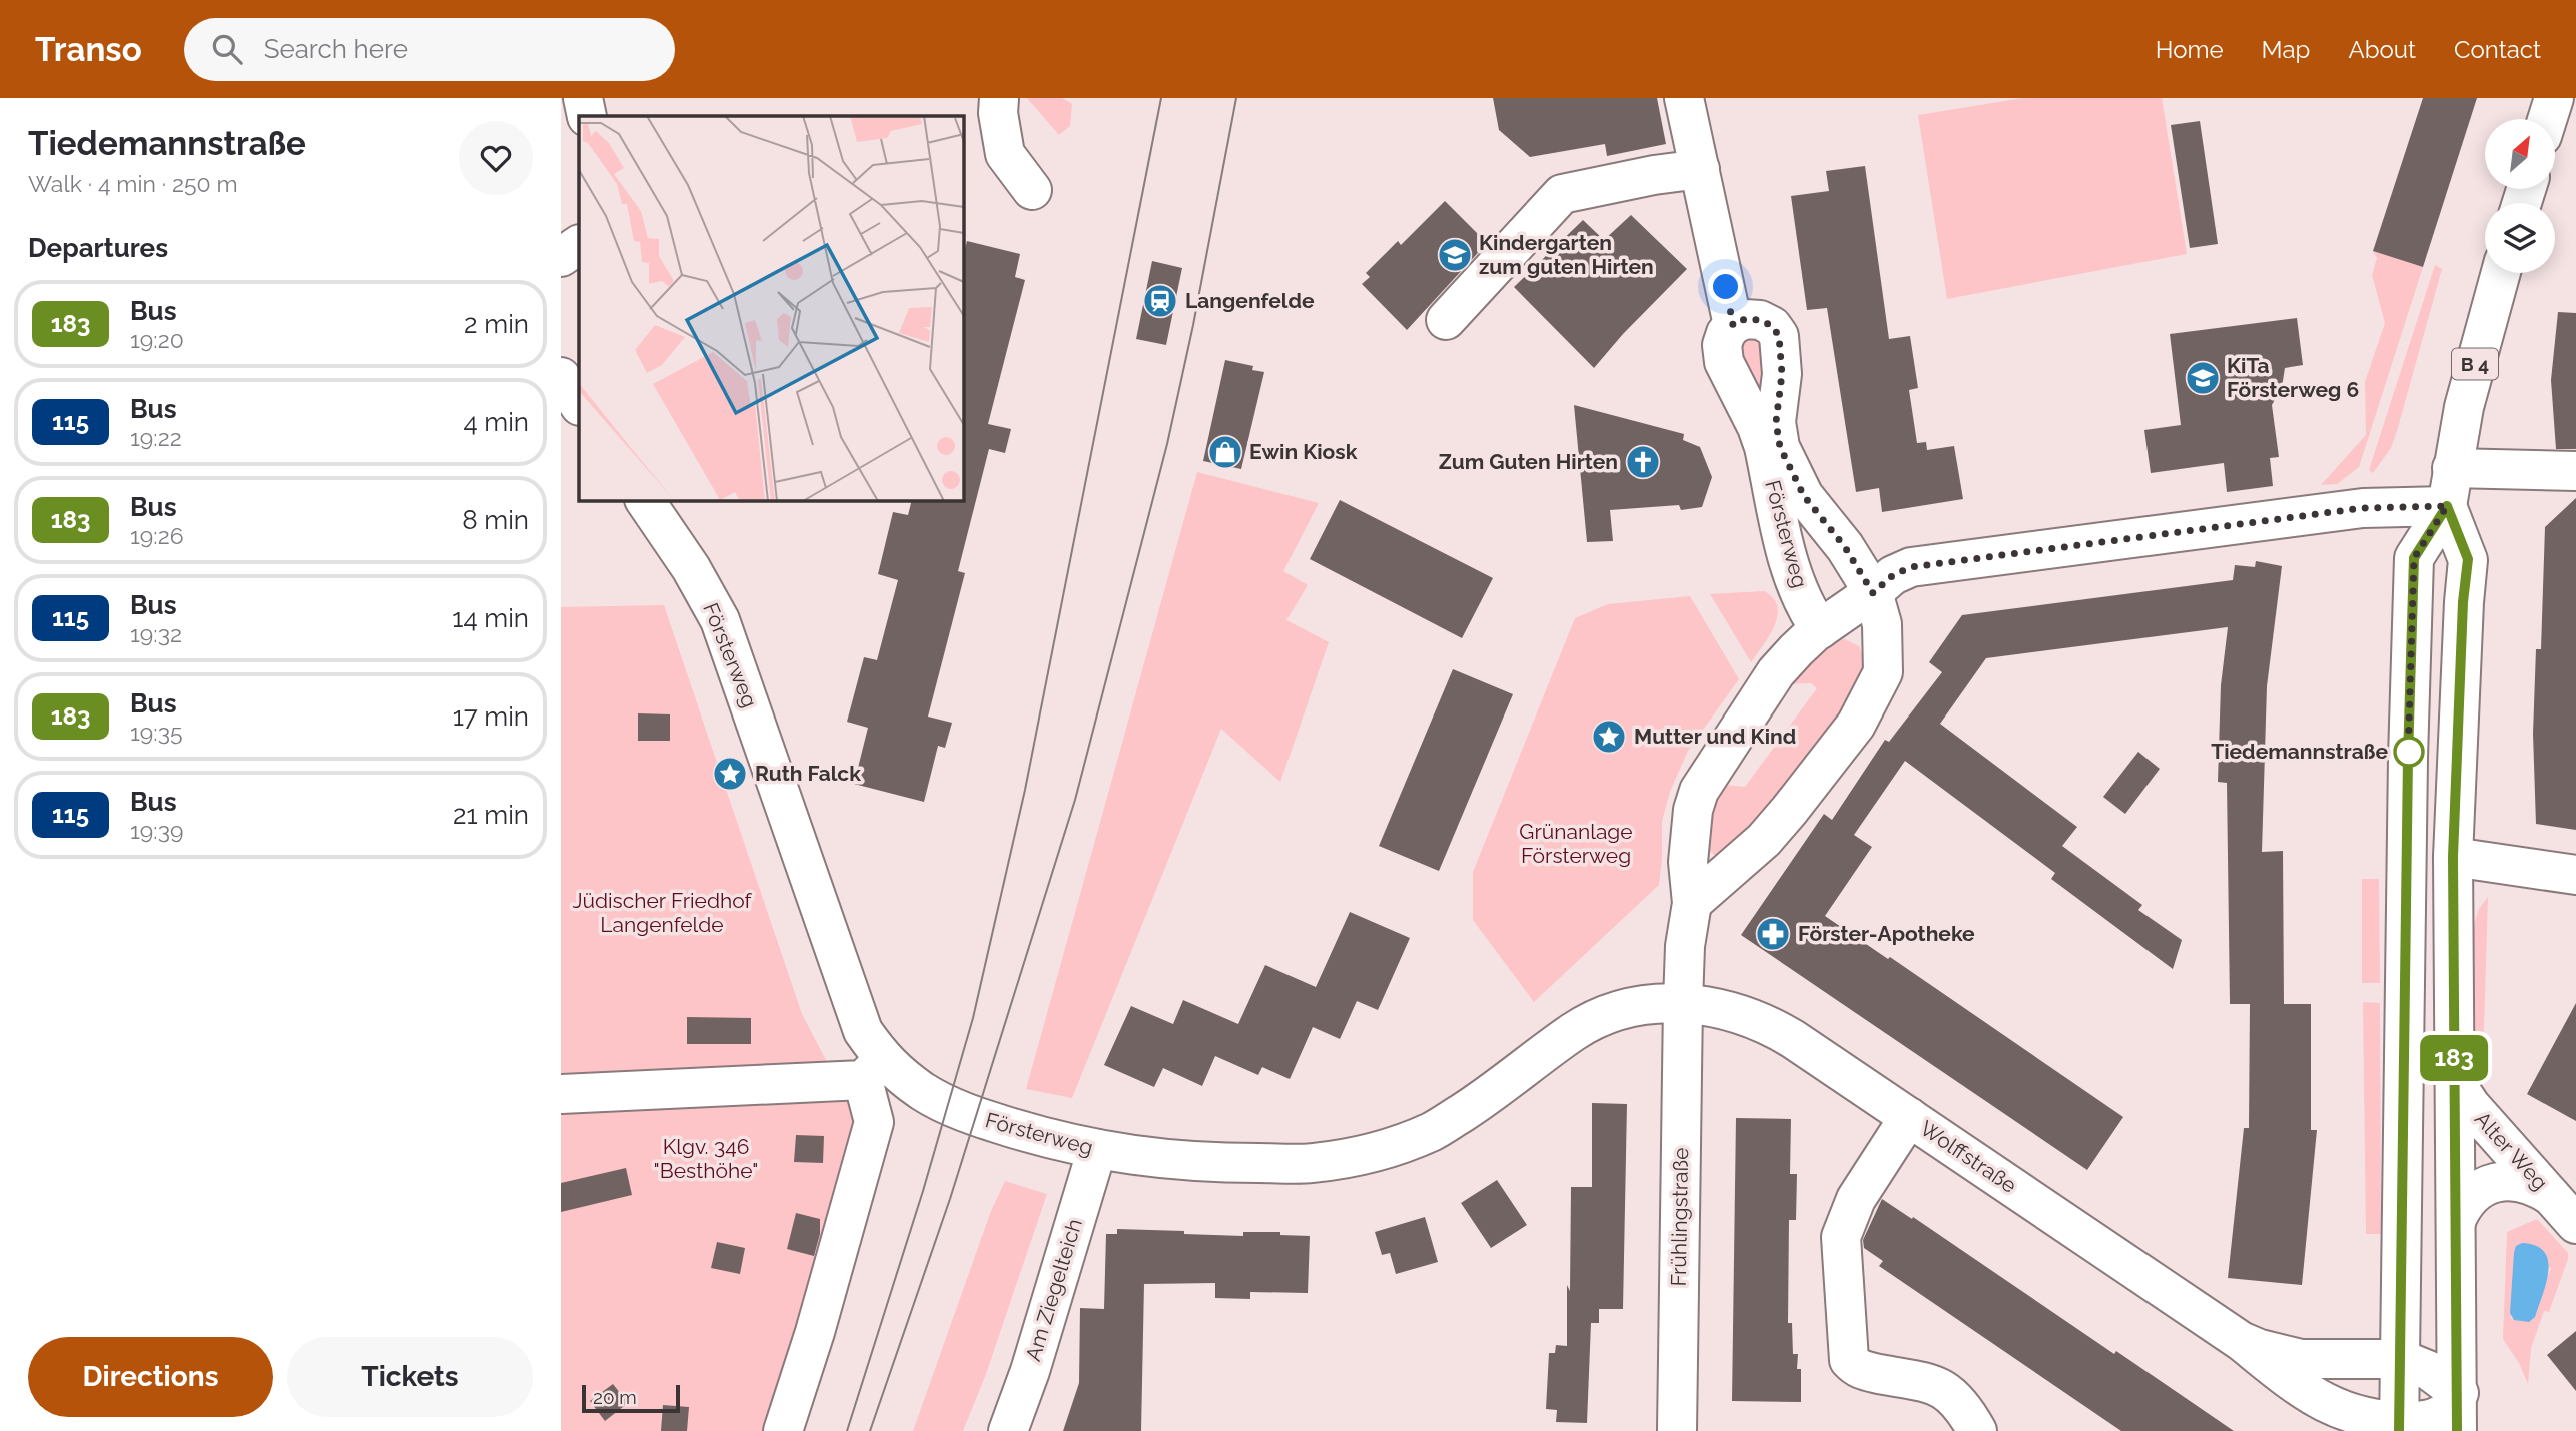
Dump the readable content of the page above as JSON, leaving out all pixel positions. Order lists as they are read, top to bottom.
{
  "streets": {
    "street": [
      "B 4",
      "Försterweg",
      "Alter Weg",
      "Wolffstraße",
      "Frühlingstraße",
      "Am Ziegelteich"
    ]
  },
  "crossings": [
    ["B 4", "Alter Weg"],
    ["B 4", "Wolffstraße"],
    ["Försterweg", "Wolffstraße"],
    ["Försterweg", "Frühlingstraße"],
    ["Försterweg", "Am Ziegelteich"],
    ["Wolffstraße", "Frühlingstraße"]
  ],
  "parks": ["Grünanlage Försterweg", "Jüdischer Friedhof Langenfelde", "Klgv. 346 \"Besthöhe\""],
  "places": {
    "school or university": ["Kindergarten zum guten Hirten", "KiTa Försterweg 6"],
    "station": ["Langenfelde"],
    "shop": ["Ewin Kiosk"],
    "church": ["Zum Guten Hirten"],
    "place": ["Mutter und Kind", "Ruth Falck"],
    "other": ["Tiedemannstraße"],
    "pharmacy": ["Förster-Apotheke"]
  },
  "lines": ["bus line 183"],
  "scale_bar": "20 m",
  "north": "top right",
  "page": {
    "header": "Transo",
    "search": "Search here",
    "nav": [
      "Home",
      "Map",
      "About",
      "Contact"
    ],
    "heading": [
      ["Tiedemannstraße", "Walk · 4 min · 250 m"],
      "Departures"
    ],
    "on_map": "183",
    "list": [
      {
        "mark": "183",
        "name": "Bus",
        "note": "19:20",
        "value": "2 min"
      },
      {
        "mark": "115",
        "name": "Bus",
        "note": "19:22",
        "value": "4 min"
      },
      {
        "mark": "183",
        "name": "Bus",
        "note": "19:26",
        "value": "8 min"
      },
      {
        "mark": "115",
        "name": "Bus",
        "note": "19:32",
        "value": "14 min"
      },
      {
        "mark": "183",
        "name": "Bus",
        "note": "19:35",
        "value": "17 min"
      },
      {
        "mark": "115",
        "name": "Bus",
        "note": "19:39",
        "value": "21 min"
      }
    ],
    "buttons": ["Directions", "Tickets"],
    "scale": "20 m"
  }
}
